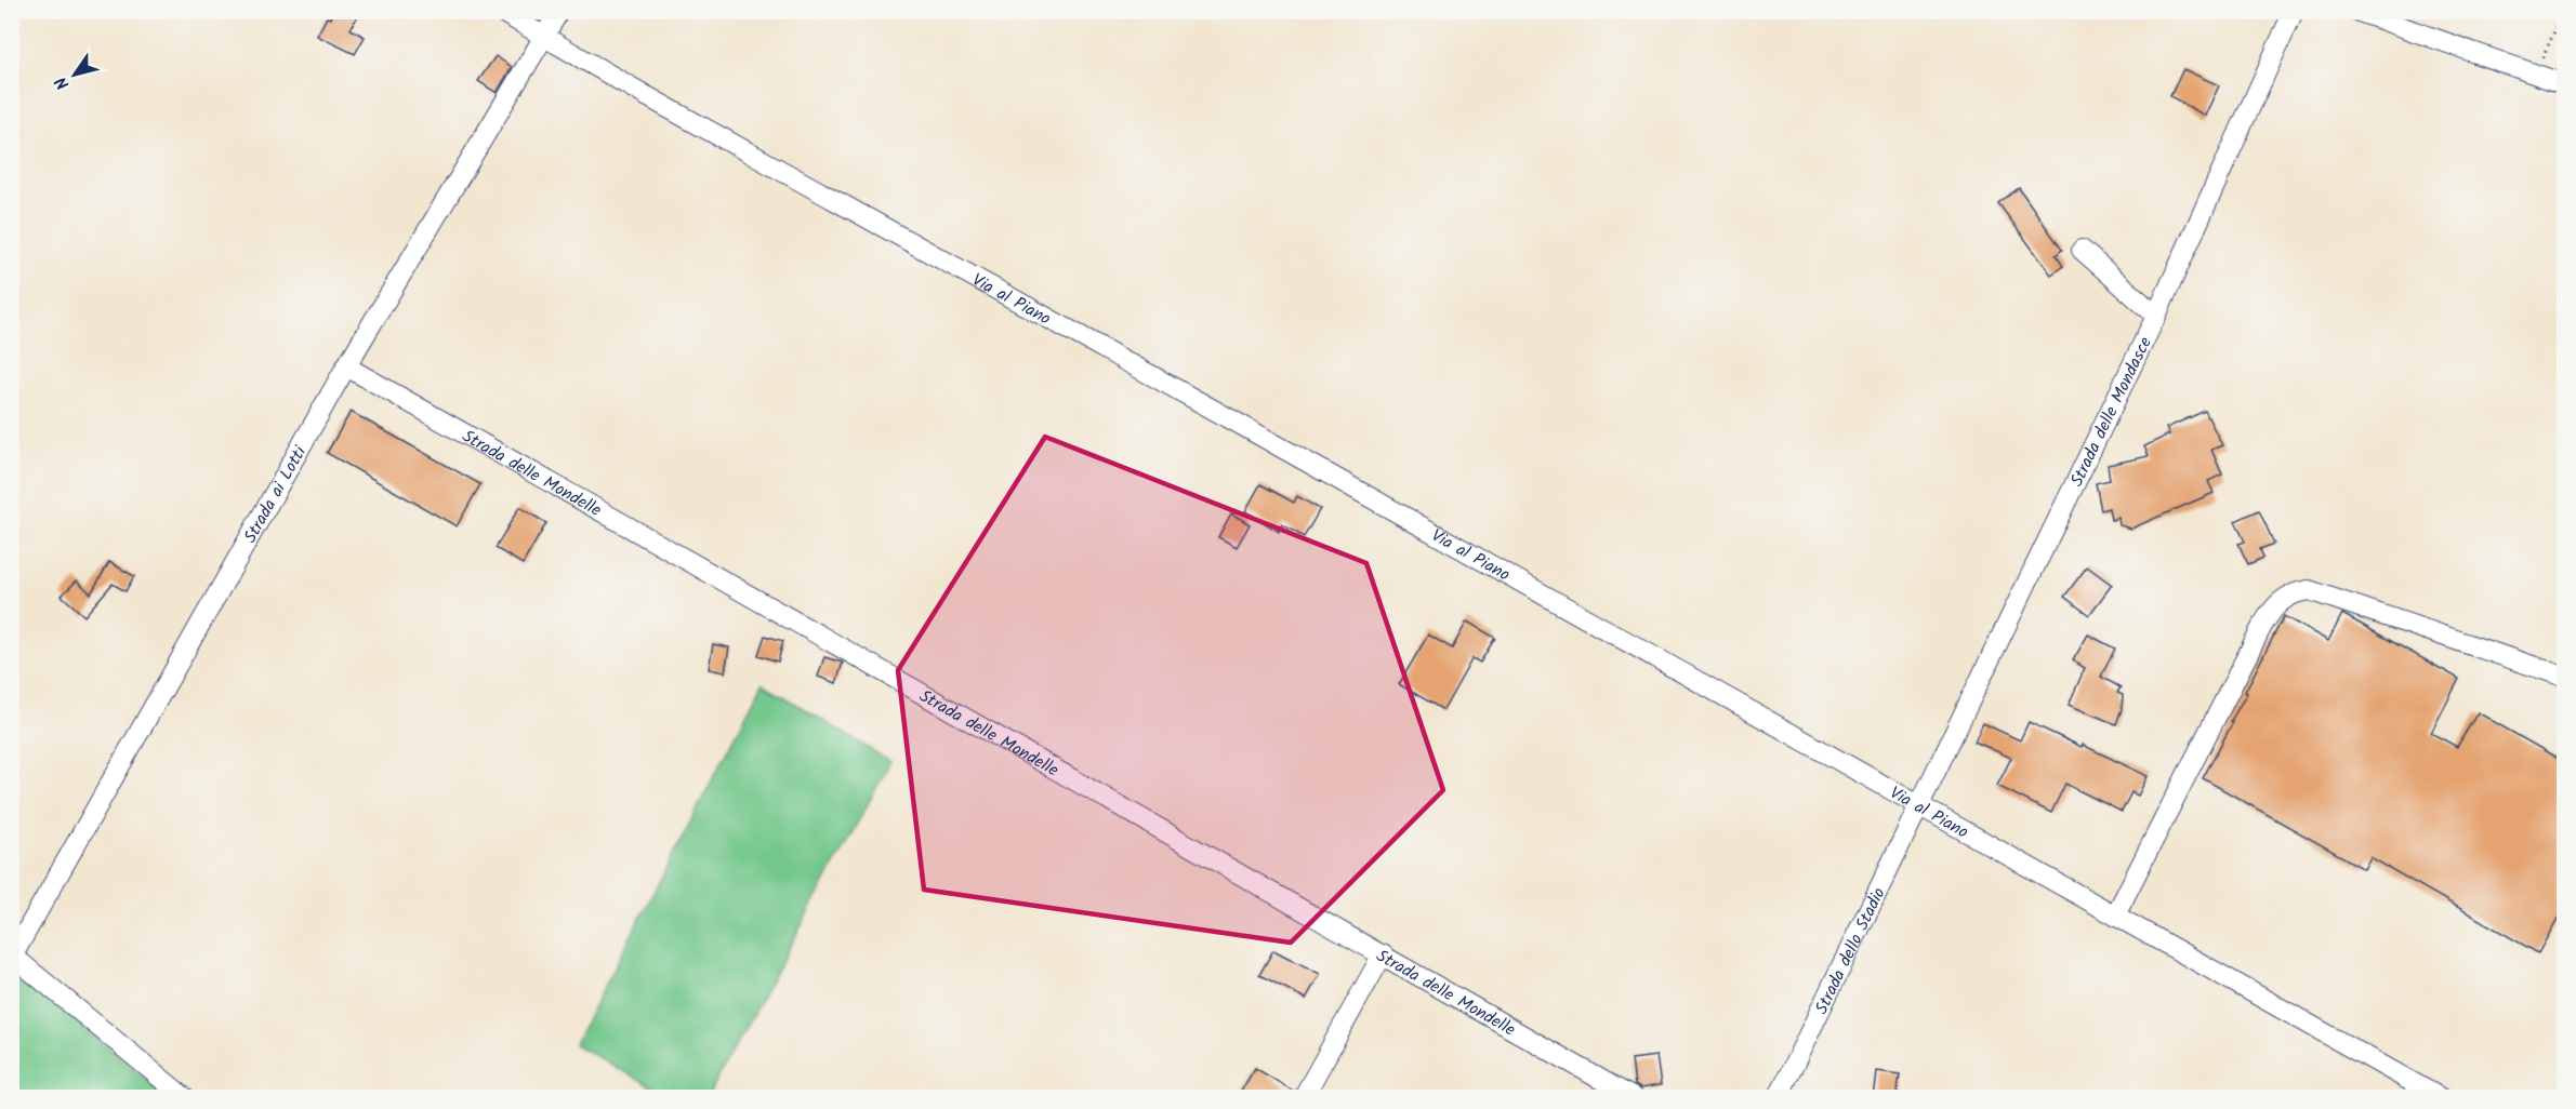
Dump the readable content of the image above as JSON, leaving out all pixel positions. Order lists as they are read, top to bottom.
{
  "streets": {
    "street": [
      "Via al Piano",
      "Strada delle Mondasce",
      "Strada delle Mondelle",
      "Strada ai Lotti",
      "Strada dello Stadio"
    ]
  },
  "crossings": [
    ["Via al Piano", "Strada delle Mondasce"],
    ["Via al Piano", "Strada ai Lotti"],
    ["Via al Piano", "Strada dello Stadio"],
    ["Strada delle Mondasce", "Strada dello Stadio"],
    ["Strada delle Mondelle", "Strada ai Lotti"]
  ],
  "north": "bottom left"
}
